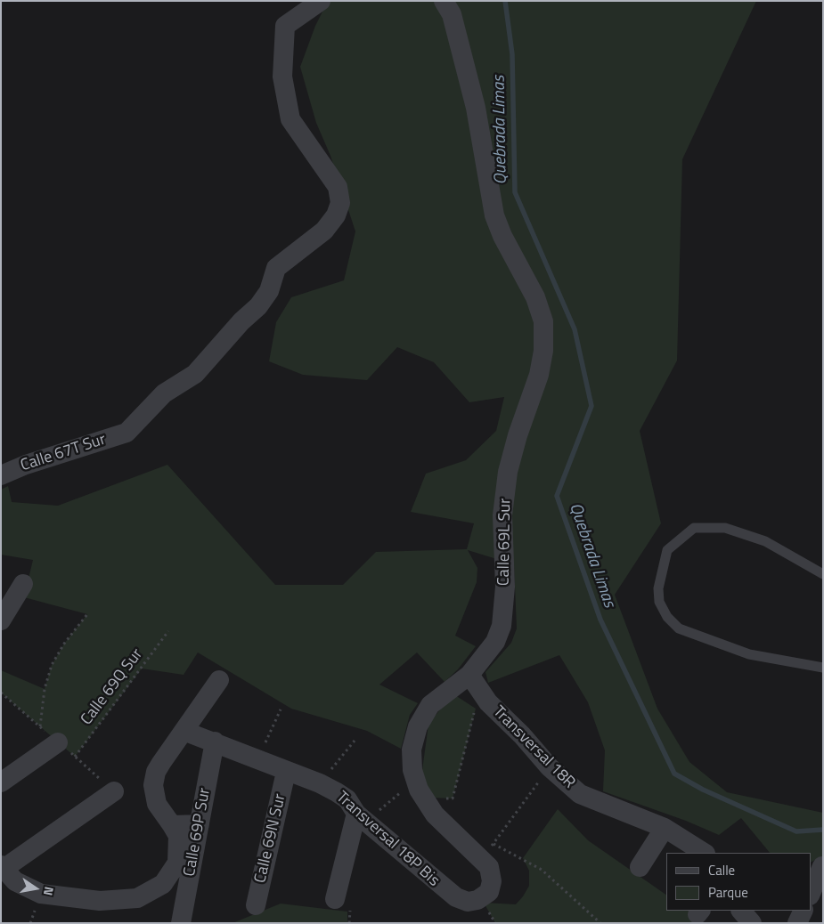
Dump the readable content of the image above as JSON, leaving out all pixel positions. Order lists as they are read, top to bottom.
{
  "streets": {
    "street": [
      "Calle 67T Sur",
      "Calle 69L Sur",
      "Transversal 18R",
      "Calle 69P Sur",
      "Calle 69N Sur",
      "Transversal 18P Bis"
    ],
    "path": ["Calle 69Q Sur"]
  },
  "crossings": [
    ["Calle 69L Sur", "Transversal 18R"],
    ["Calle 69L Sur", "Transversal 18P Bis"],
    ["Calle 69P Sur", "Transversal 18P Bis"],
    ["Calle 69N Sur", "Transversal 18P Bis"]
  ],
  "water": ["Quebrada Limas"],
  "legend": ["Calle", "Parque"],
  "north": "right"
}
